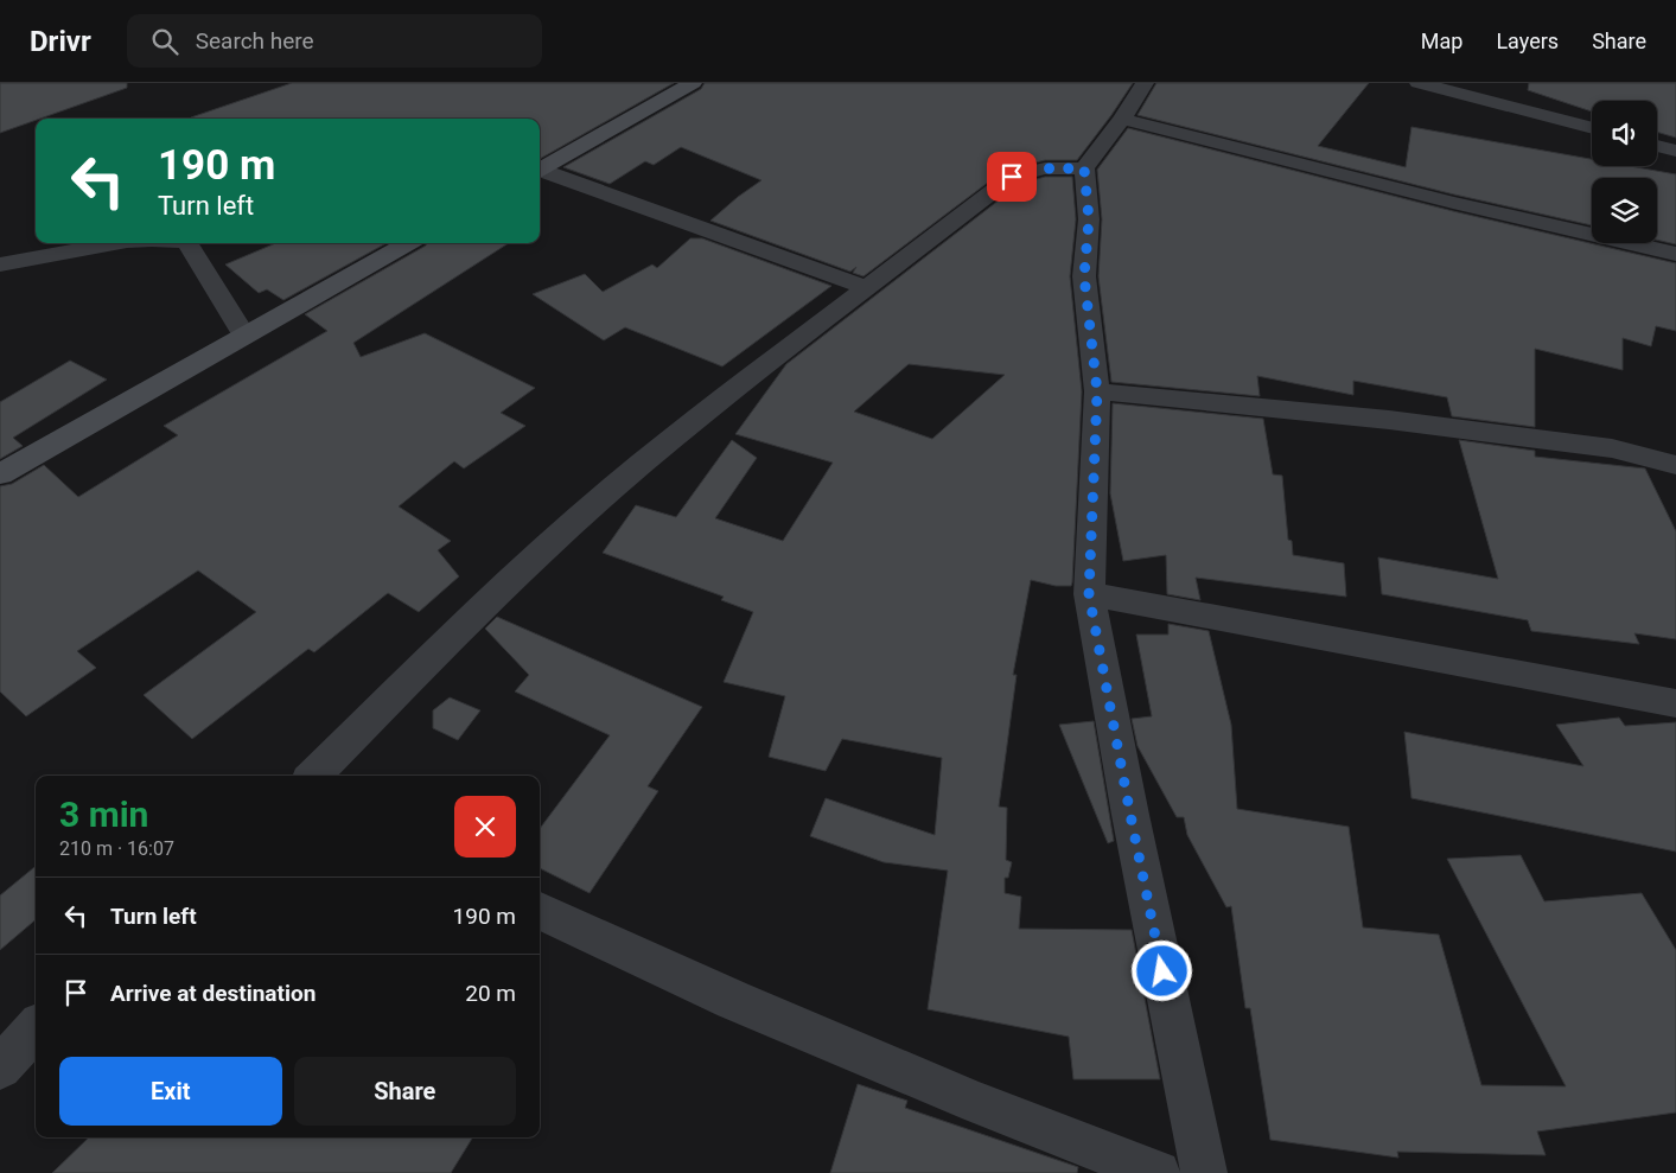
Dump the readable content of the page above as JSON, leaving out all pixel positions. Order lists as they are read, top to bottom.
{
  "page": {
    "header": "Drivr",
    "search": "Search here",
    "nav": ["Map", "Layers", "Share"],
    "turn": ["190 m", "Turn left"],
    "heading": ["3 min", "210 m · 16:07"],
    "list": [
      {
        "name": "Turn left",
        "value": "190 m"
      },
      {
        "name": "Arrive at destination",
        "value": "20 m"
      }
    ],
    "buttons": ["Exit", "Share"]
  }
}
